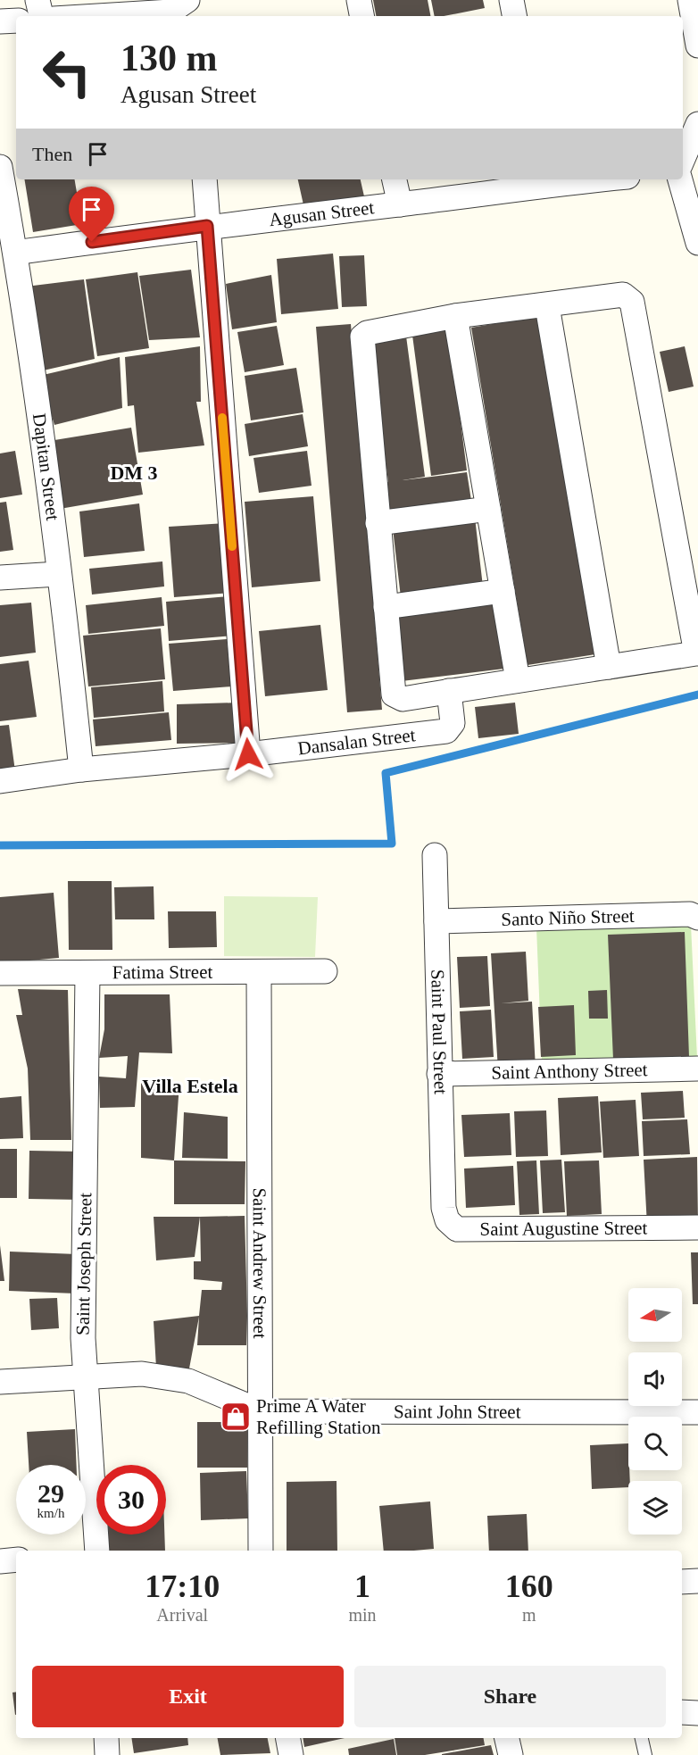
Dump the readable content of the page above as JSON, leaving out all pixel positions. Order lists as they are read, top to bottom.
{
  "streets": {
    "street": [
      "Agusan Street",
      "Dapitan Street",
      "Dansalan Street",
      "Santo Niño Street",
      "Fatima Street",
      "Saint Paul Street",
      "Saint Anthony Street",
      "Saint Augustine Street",
      "Saint Andrew Street",
      "Saint Joseph Street",
      "Saint John Street"
    ]
  },
  "crossings": [
    ["Agusan Street", "Dapitan Street"],
    ["Dapitan Street", "Dansalan Street"],
    ["Santo Niño Street", "Saint Paul Street"],
    ["Fatima Street", "Saint Andrew Street"],
    ["Fatima Street", "Saint Joseph Street"],
    ["Saint Paul Street", "Saint Anthony Street"],
    ["Saint Paul Street", "Saint Augustine Street"],
    ["Saint Andrew Street", "Saint John Street"],
    ["Saint Joseph Street", "Saint John Street"]
  ],
  "districts": ["DM 3", "Villa Estela"],
  "places": {
    "shop": ["Prime A Water Refilling Station"]
  },
  "north": "left",
  "page": {
    "turn": ["130 m", "Agusan Street"],
    "then": "Then",
    "speed": "29 km/h",
    "limit": "30",
    "eta": [
      "17:10",
      "Arrival",
      "1",
      "min",
      "160",
      "m"
    ],
    "buttons": ["Exit", "Share"]
  }
}
